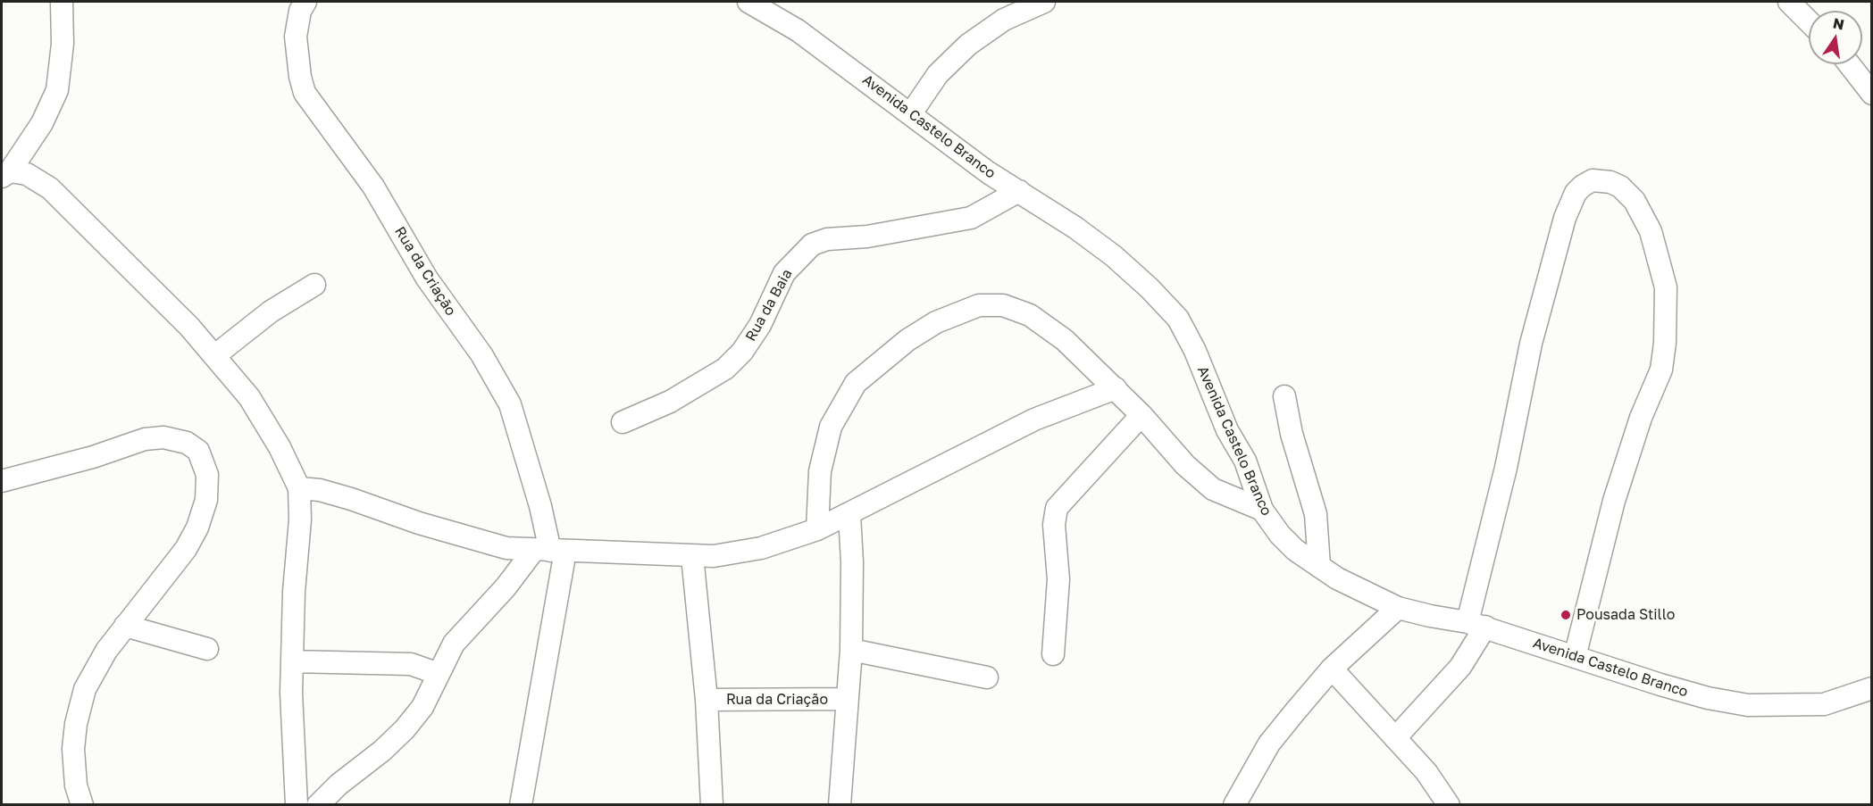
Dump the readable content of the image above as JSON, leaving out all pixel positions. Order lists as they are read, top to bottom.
{
  "streets": {
    "street": ["Avenida Castelo Branco", "Rua da Criação", "Rua da Baia"]
  },
  "crossings": [
    ["Avenida Castelo Branco", "Rua da Baia"]
  ],
  "places": ["Pousada Stillo"],
  "north": "top"
}
